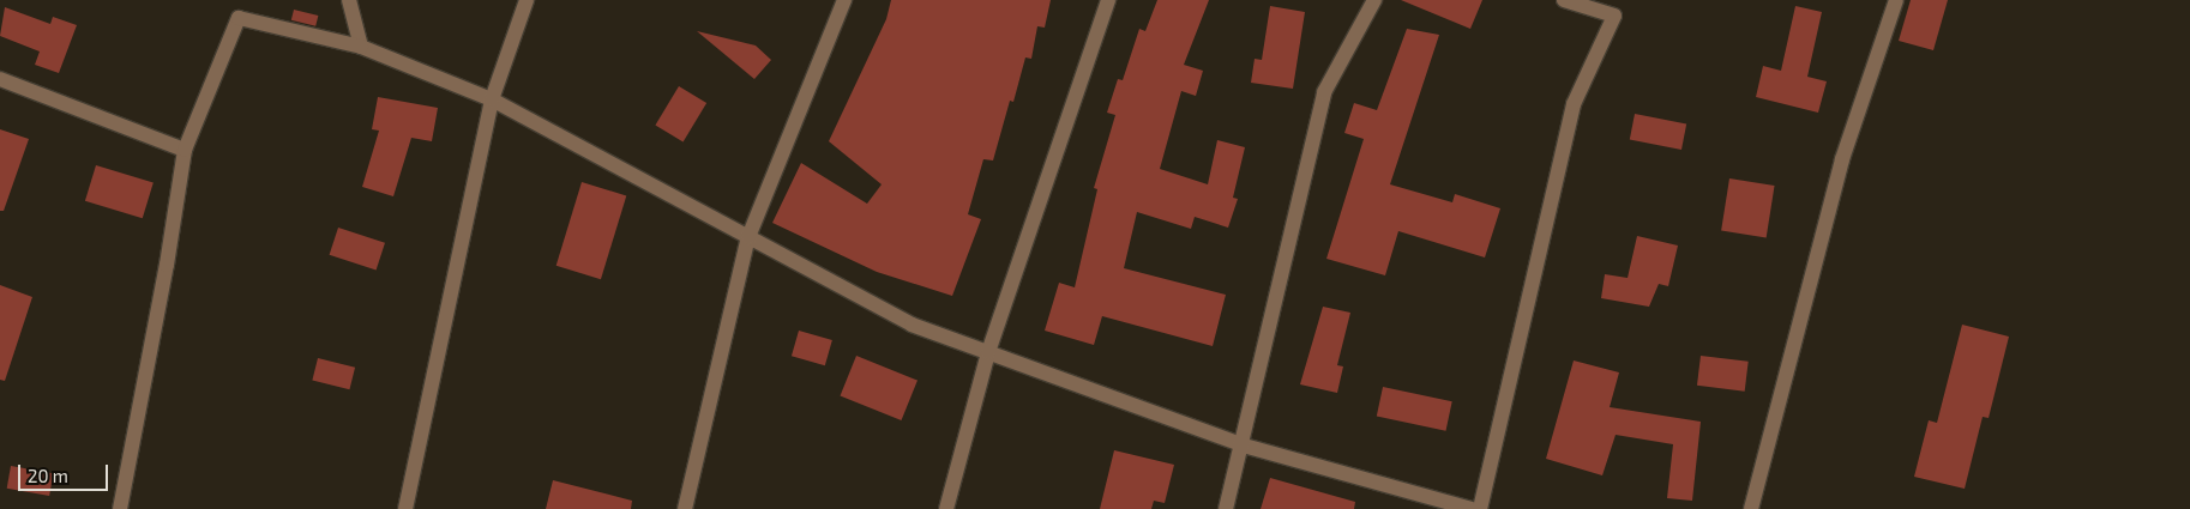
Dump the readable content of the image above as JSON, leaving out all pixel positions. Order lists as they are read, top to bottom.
{
  "scale_bar": "20 m"
}
